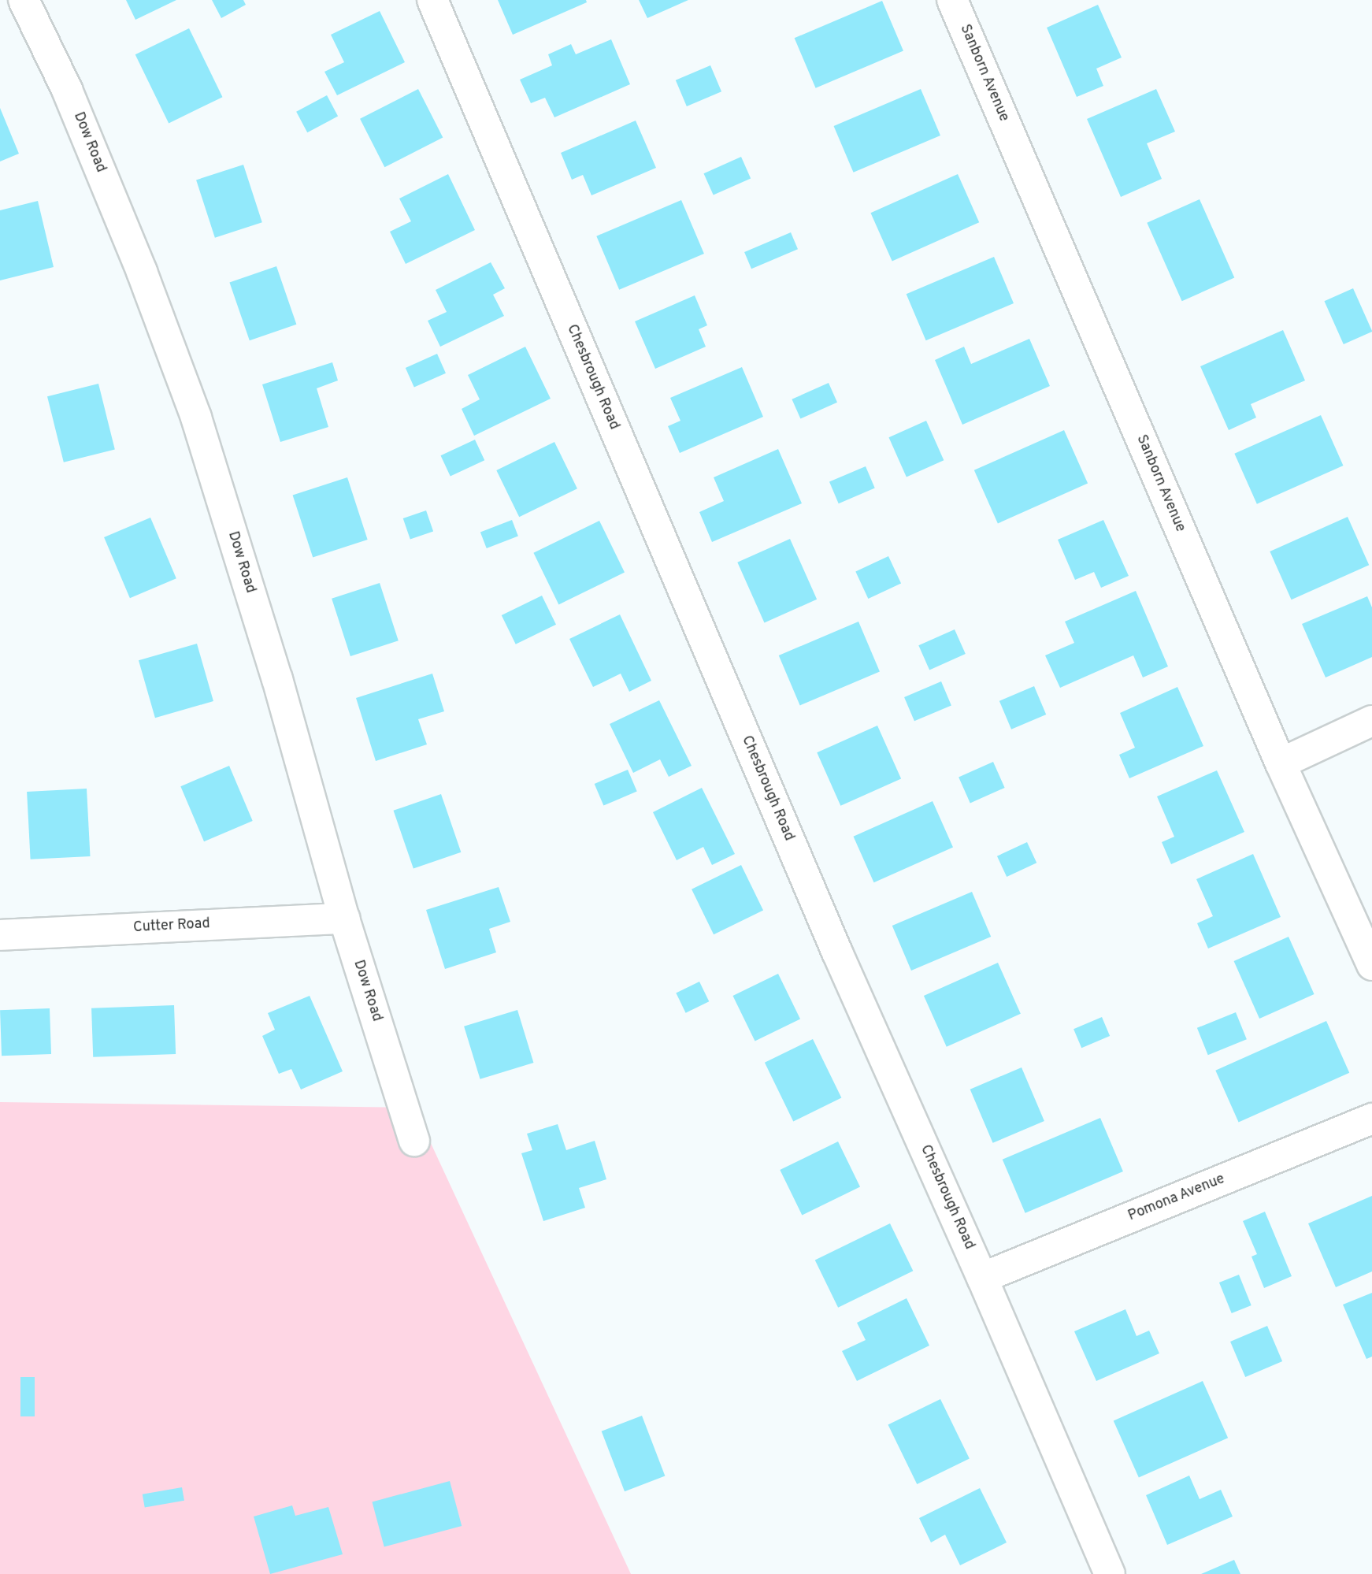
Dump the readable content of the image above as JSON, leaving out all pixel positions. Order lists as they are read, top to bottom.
{
  "streets": {
    "street": [
      "Sanborn Avenue",
      "Dow Road",
      "Chesbrough Road",
      "Cutter Road",
      "Pomona Avenue"
    ]
  },
  "crossings": [
    ["Dow Road", "Cutter Road"],
    ["Chesbrough Road", "Pomona Avenue"]
  ]
}
